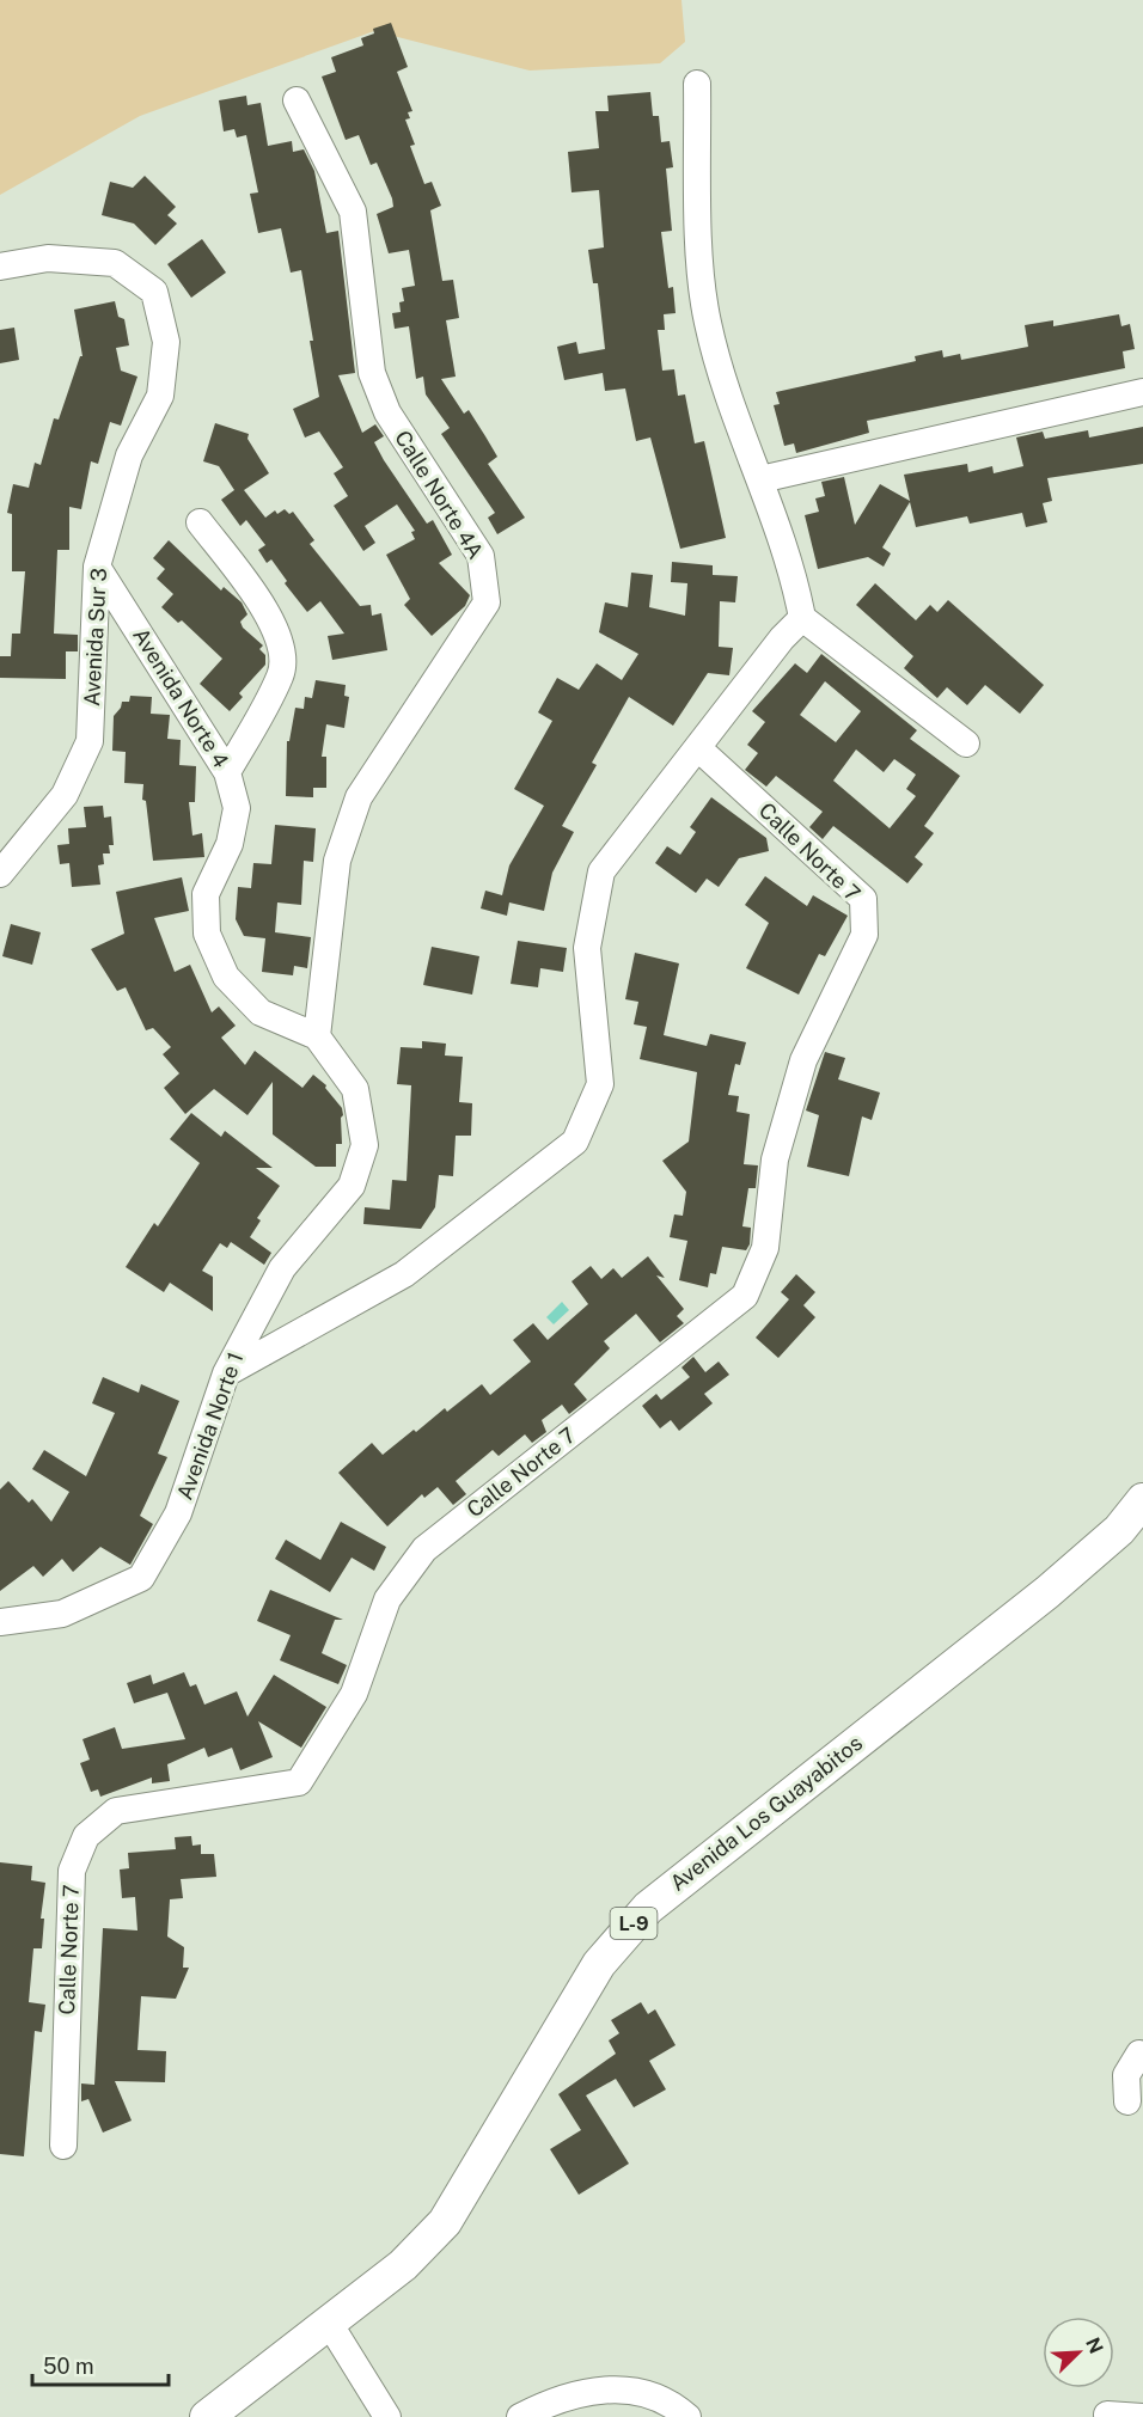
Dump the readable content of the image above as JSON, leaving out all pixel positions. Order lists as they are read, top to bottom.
{
  "streets": {
    "main road": ["Avenida Los Guayabitos", "L-9"],
    "street": [
      "Calle Norte 4A",
      "Avenida Sur 3",
      "Avenida Norte 4",
      "Calle Norte 7",
      "Avenida Norte 1"
    ]
  },
  "crossings": [
    ["Calle Norte 4A", "Avenida Norte 4"],
    ["Calle Norte 4A", "Avenida Norte 1"],
    ["Avenida Sur 3", "Avenida Norte 4"],
    ["Avenida Norte 4", "Avenida Norte 1"]
  ],
  "scale_bar": "50 m",
  "north": "top right"
}
